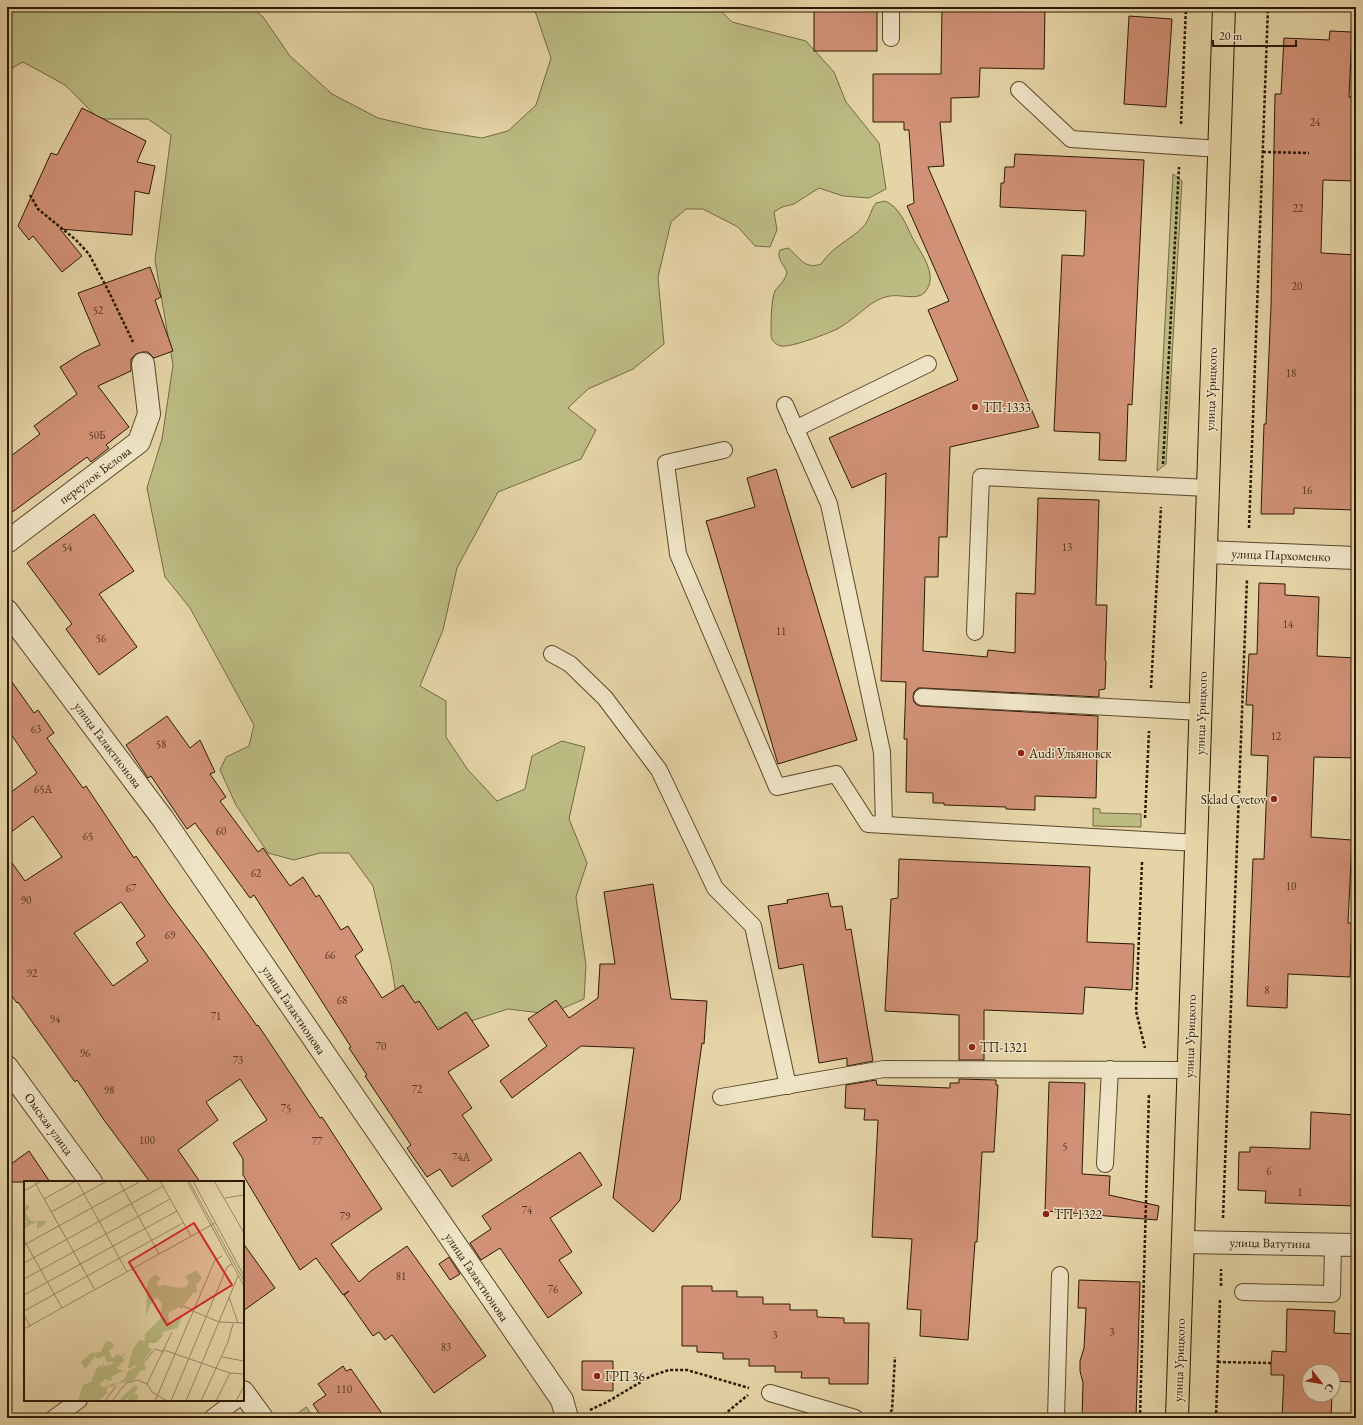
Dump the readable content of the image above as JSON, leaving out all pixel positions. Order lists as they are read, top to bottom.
{
  "streets": {
    "main road": ["улица Урицкого"],
    "street": [
      "переулок Белова",
      "улица Пархоменко",
      "улица Галактионова",
      "Омская улица",
      "улица Ватутина"
    ]
  },
  "crossings": [
    ["улица Урицкого", "улица Пархоменко"],
    ["улица Урицкого", "улица Ватутина"]
  ],
  "places": [
    "ТП-1333",
    "Audi Ульяновск",
    "Sklad Cvetov",
    "ТП-1321",
    "ТП-1322",
    "ГРП 36"
  ],
  "house_numbers": [
    "24",
    "22",
    "20",
    "52",
    "18",
    "50Б",
    "16",
    "54",
    "13",
    "14",
    "11",
    "56",
    "63",
    "12",
    "58",
    "65А",
    "60",
    "65",
    "62",
    "10",
    "67",
    "90",
    "69",
    "66",
    "92",
    "8",
    "68",
    "71",
    "94",
    "70",
    "96",
    "73",
    "72",
    "98",
    "75",
    "100",
    "77",
    "5",
    "74А",
    "6",
    "1",
    "74",
    "79",
    "81",
    "76",
    "3",
    "3",
    "83",
    "110"
  ],
  "scale_bar": "20 m",
  "north": "bottom right"
}
